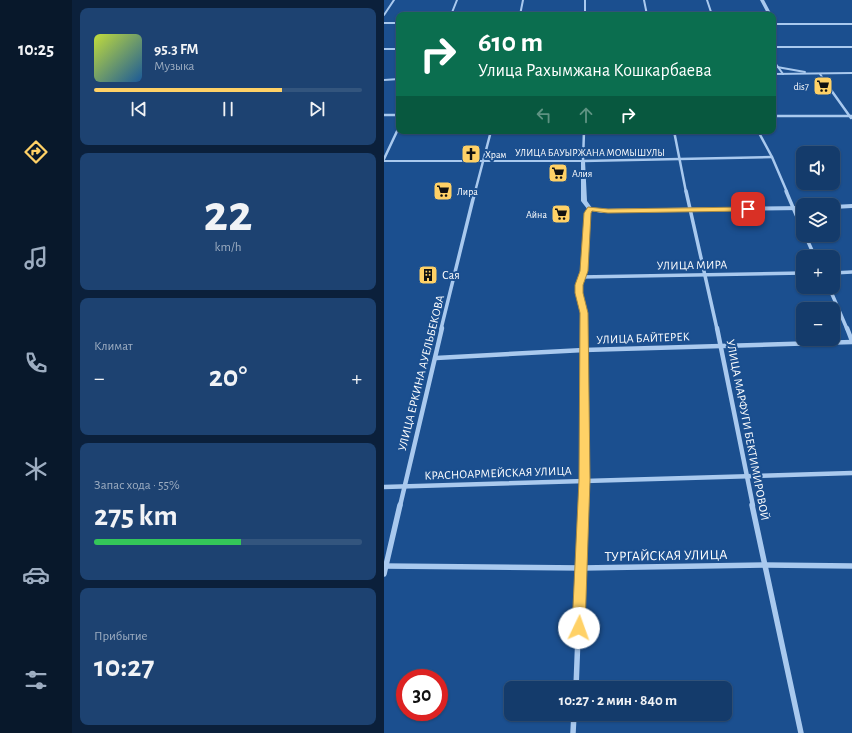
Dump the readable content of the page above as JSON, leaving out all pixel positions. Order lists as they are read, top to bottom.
{
  "streets": {
    "street": [
      "УЛИЦА БАУЫРЖАНА МОМЫШУЛЫ",
      "УЛИЦА МИРА",
      "УЛИЦА БАЙТЕРЕК",
      "УЛИЦА ЕРКИНА АУЕЛЬБЕКОВА",
      "УЛИЦА МАРФУГИ БЕКТИМИРОВОЙ",
      "КРАСНОАРМЕЙСКАЯ УЛИЦА",
      "ТУРГАЙСКАЯ УЛИЦА"
    ]
  },
  "crossings": [
    ["УЛИЦА БАУЫРЖАНА МОМЫШУЛЫ", "УЛИЦА ЕРКИНА АУЕЛЬБЕКОВА"],
    ["УЛИЦА БАУЫРЖАНА МОМЫШУЛЫ", "УЛИЦА МАРФУГИ БЕКТИМИРОВОЙ"],
    ["УЛИЦА МИРА", "УЛИЦА МАРФУГИ БЕКТИМИРОВОЙ"],
    ["УЛИЦА БАЙТЕРЕК", "УЛИЦА ЕРКИНА АУЕЛЬБЕКОВА"],
    ["УЛИЦА БАЙТЕРЕК", "УЛИЦА МАРФУГИ БЕКТИМИРОВОЙ"],
    ["УЛИЦА ЕРКИНА АУЕЛЬБЕКОВА", "КРАСНОАРМЕЙСКАЯ УЛИЦА"],
    ["УЛИЦА ЕРКИНА АУЕЛЬБЕКОВА", "ТУРГАЙСКАЯ УЛИЦА"],
    ["УЛИЦА МАРФУГИ БЕКТИМИРОВОЙ", "КРАСНОАРМЕЙСКАЯ УЛИЦА"],
    ["УЛИЦА МАРФУГИ БЕКТИМИРОВОЙ", "ТУРГАЙСКАЯ УЛИЦА"]
  ],
  "places": {
    "supermarket": [
      "dis7",
      "Алия",
      "Лира",
      "Айна"
    ],
    "church": ["Храм"],
    "building": ["Сая"]
  },
  "page": {
    "tabs": "10:25",
    "turn": ["610 m", "Улица Рахымжана Кошкарбаева"],
    "song": ["95.3 FM", "Музыка"],
    "map_buttons": ["+", "−"],
    "tile": [
      ["22", "km/h"],
      "Климат",
      ["Запас хода · 55%", "275 km"],
      ["Прибытие", "10:27"]
    ],
    "heat": ["−", "20°", "+"],
    "limit": "30",
    "trip": "10:27 · 2 мин · 840 m"
  }
}
